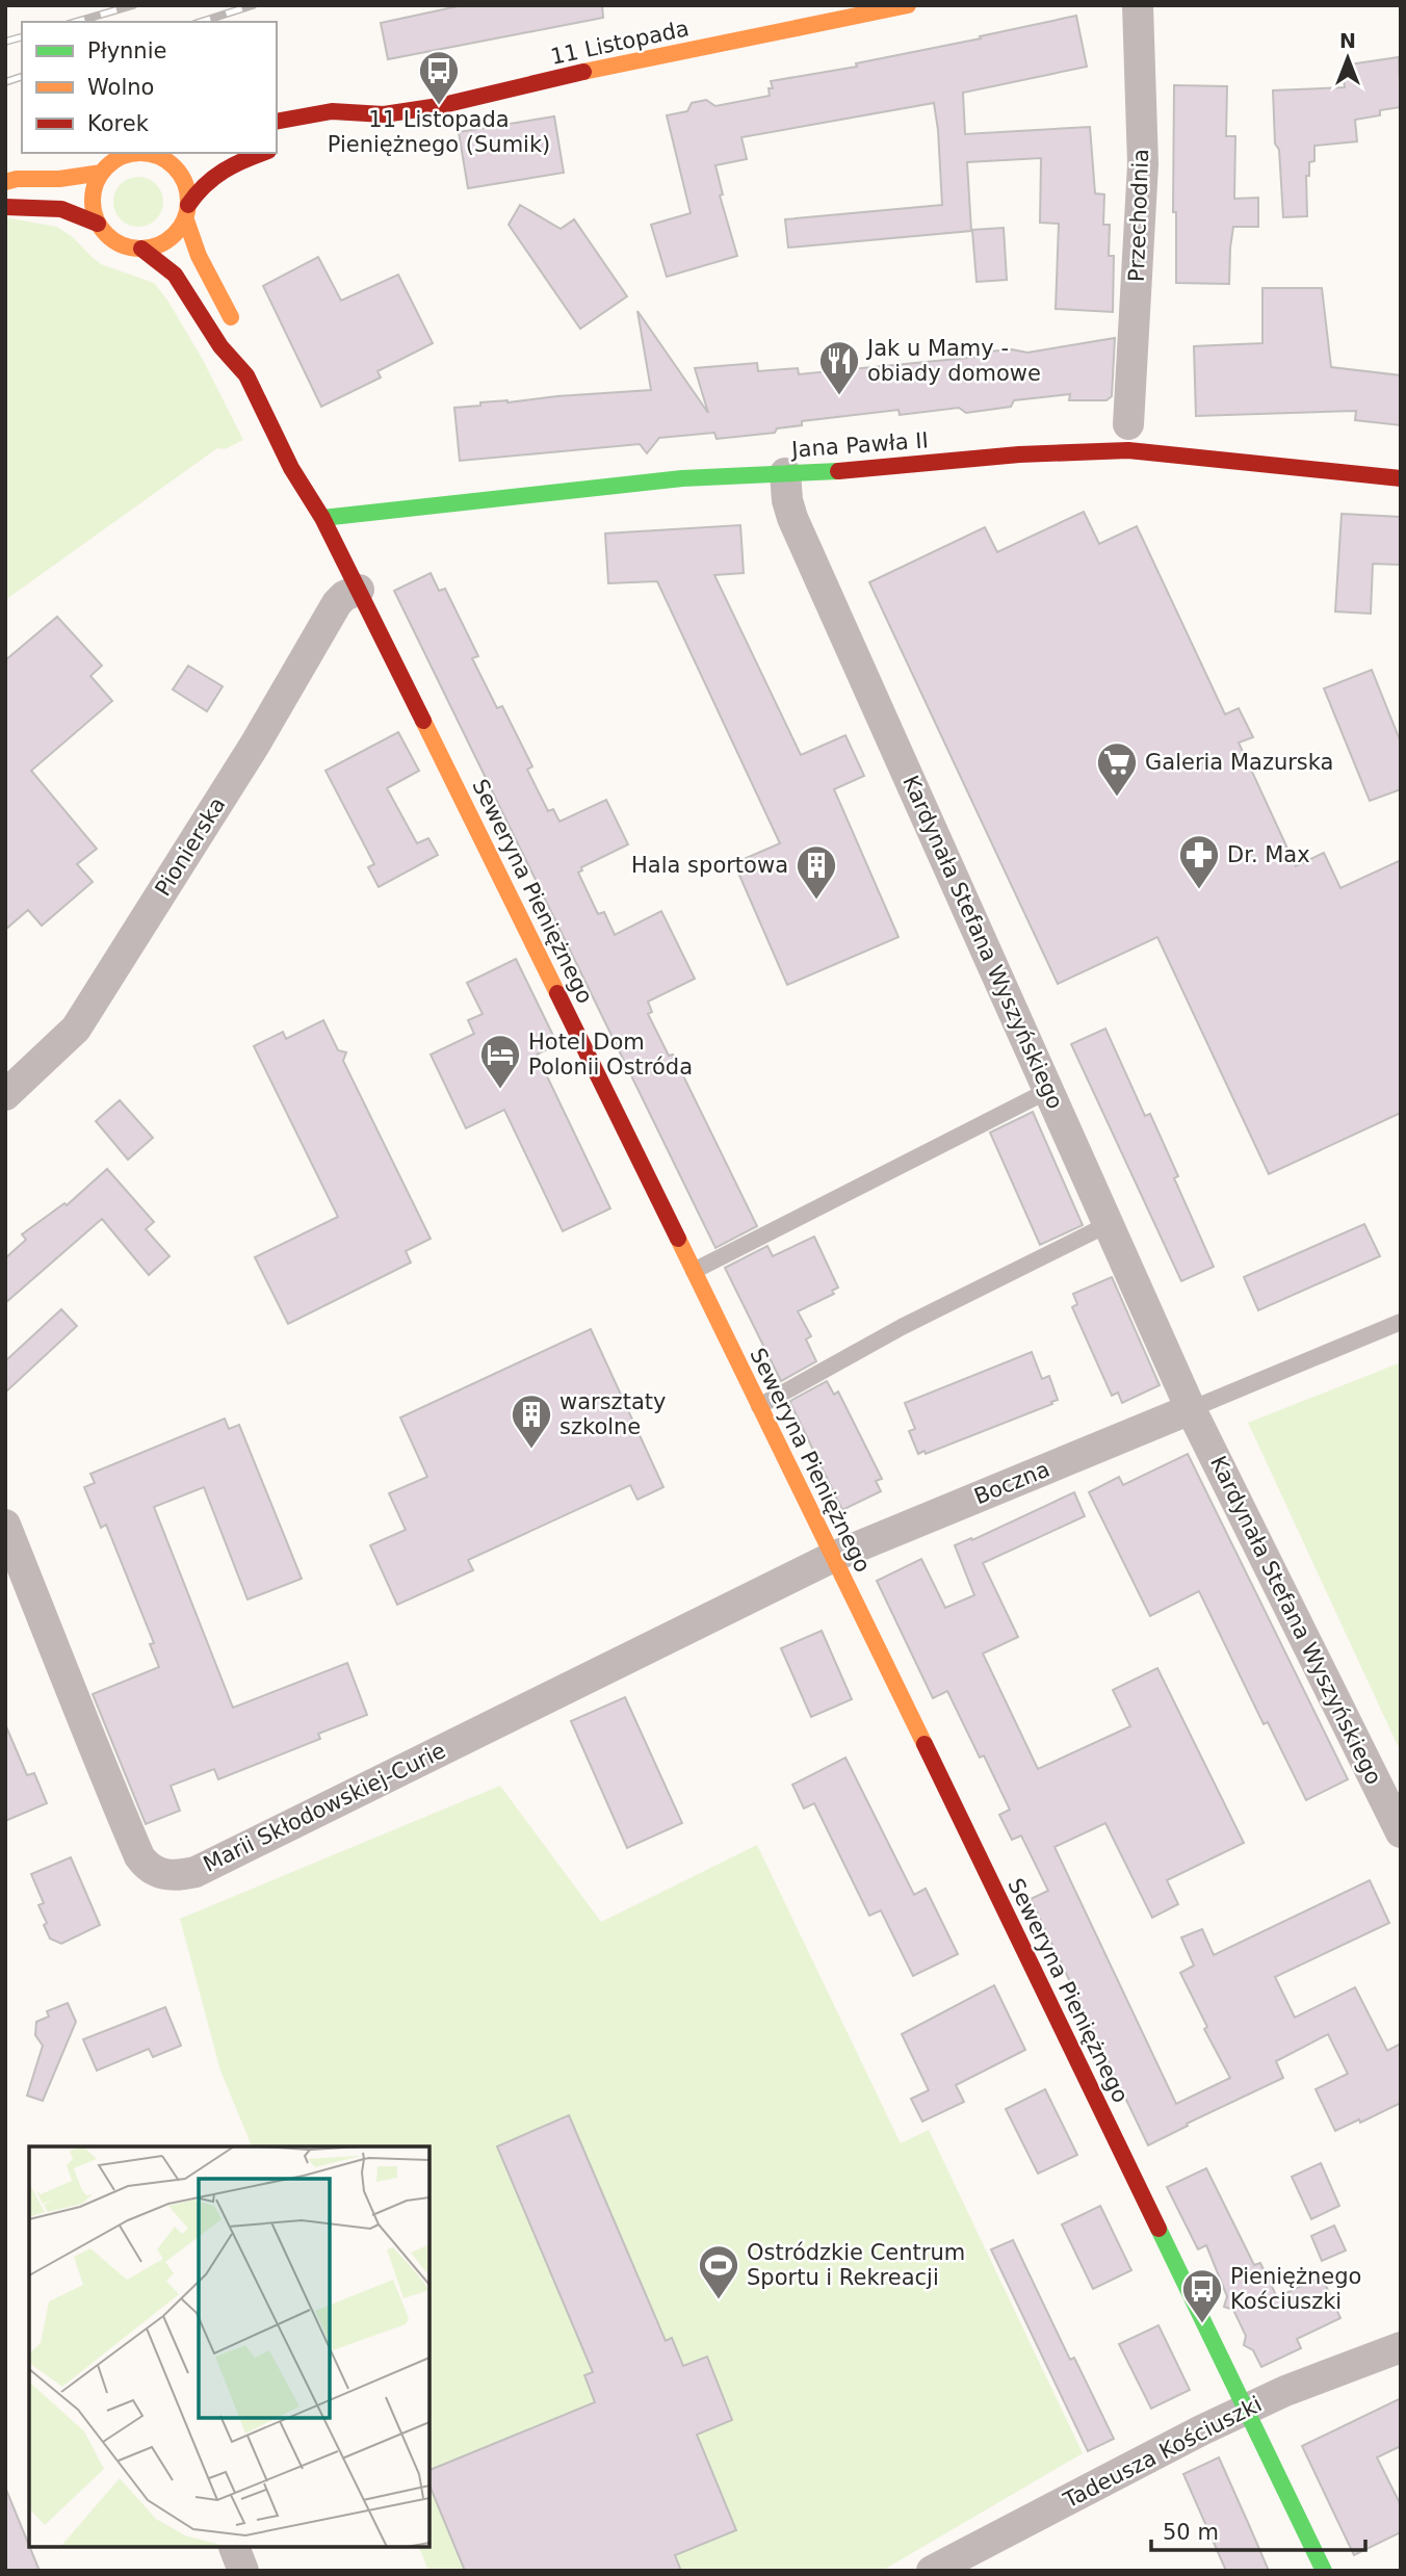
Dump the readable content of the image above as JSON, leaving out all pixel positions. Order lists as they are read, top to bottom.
{
  "streets": {
    "street": [
      "11 Listopada",
      "Przechodnia",
      "Jana Pawła II",
      "Pionierska",
      "Seweryna Pieniężnego",
      "Kardynała Stefana Wyszyńskiego",
      "Boczna",
      "Marii Skłodowskiej-Curie",
      "Tadeusza Kościuszki"
    ]
  },
  "crossings": [
    ["Jana Pawła II", "Seweryna Pieniężnego"],
    ["Jana Pawła II", "Kardynała Stefana Wyszyńskiego"],
    ["Pionierska", "Seweryna Pieniężnego"],
    ["Seweryna Pieniężnego", "Boczna"],
    ["Seweryna Pieniężnego", "Marii Skłodowskiej-Curie"],
    ["Seweryna Pieniężnego", "Tadeusza Kościuszki"],
    ["Kardynała Stefana Wyszyńskiego", "Boczna"],
    ["Boczna", "Marii Skłodowskiej-Curie"]
  ],
  "places": {
    "bus stop": ["11 Listopada Pieniężnego (Sumik)", "Pieniężnego Kościuszki"],
    "restaurant": ["Jak u Mamy - obiady domowe"],
    "supermarket": ["Galeria Mazurska"],
    "pharmacy": ["Dr. Max"],
    "building": ["Hala sportowa", "warsztaty szkolne"],
    "hotel": ["Hotel Dom Polonii Ostróda"],
    "sports": ["Ostródzkie Centrum Sportu i Rekreacji"]
  },
  "legend": ["Płynnie", "Wolno", "Korek"],
  "scale_bar": "50 m",
  "north": "top"
}
